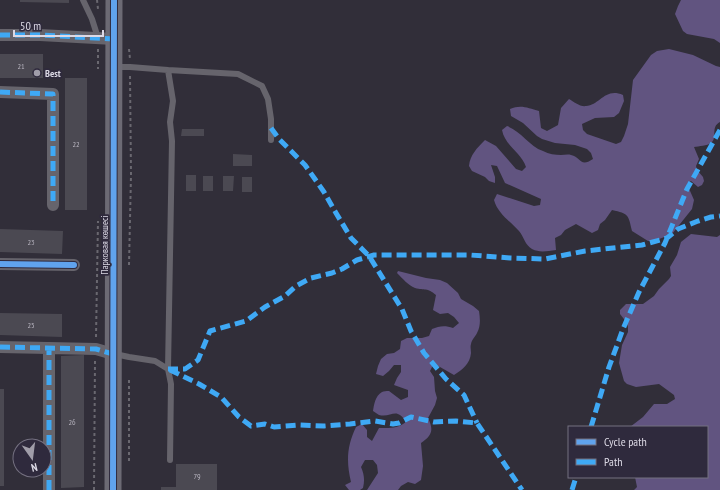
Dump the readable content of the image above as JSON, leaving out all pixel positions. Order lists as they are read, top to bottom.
{
  "streets": {
    "street": ["Парковая көшесі"]
  },
  "places": ["Best"],
  "house_numbers": [
    "21",
    "22",
    "23",
    "25",
    "26",
    "79"
  ],
  "legend": ["Cycle path", "Path"],
  "scale_bar": "50 m",
  "north": "bottom"
}
